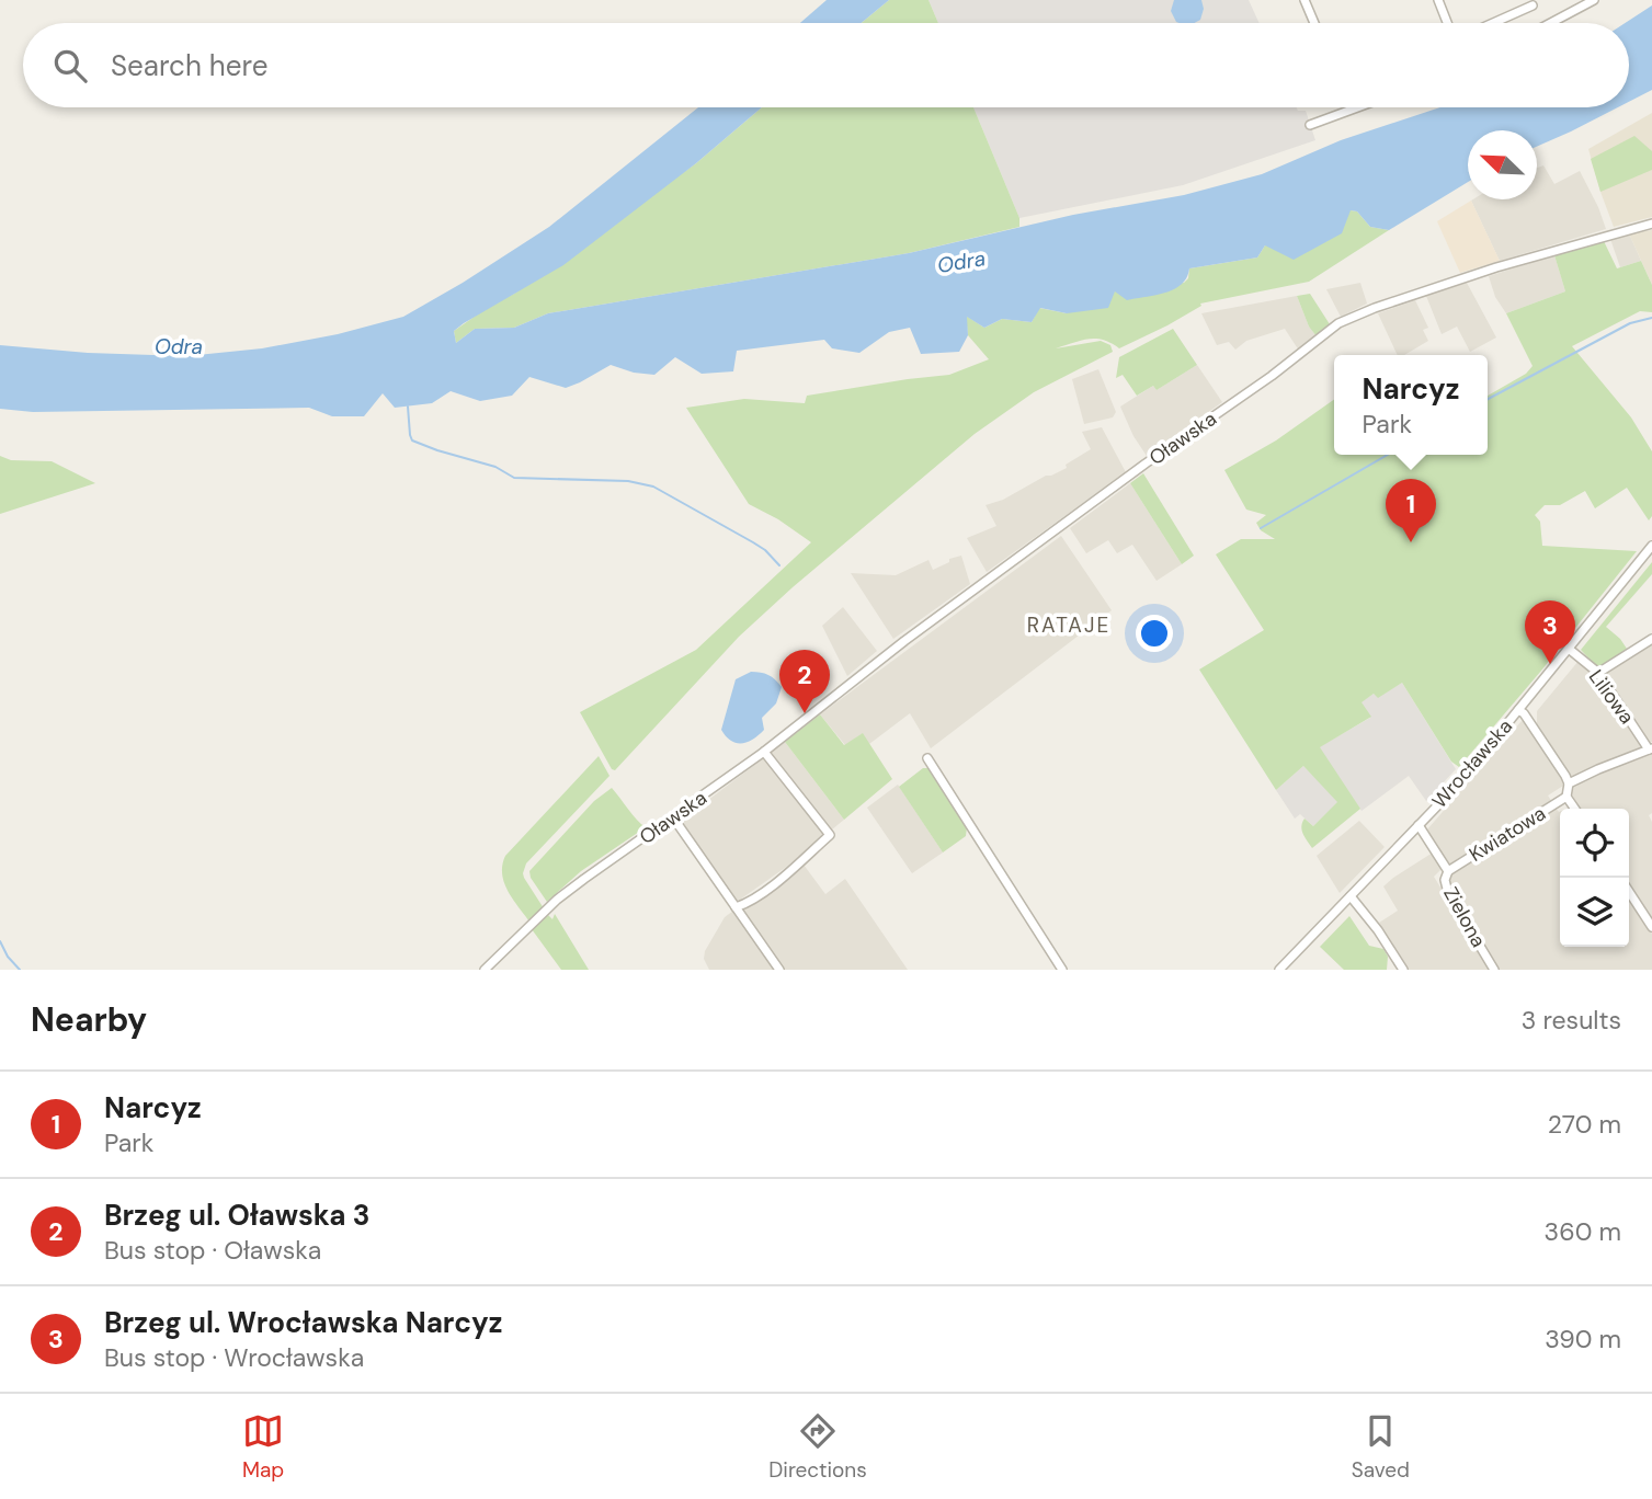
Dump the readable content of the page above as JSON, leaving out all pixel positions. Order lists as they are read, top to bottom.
{
  "streets": {
    "street": [
      "Oławska",
      "Liliowa",
      "Wrocławska",
      "Kwiatowa",
      "Zielona"
    ]
  },
  "crossings": [
    ["Liliowa", "Wrocławska"],
    ["Wrocławska", "Zielona"],
    ["Kwiatowa", "Zielona"]
  ],
  "districts": ["RATAJE"],
  "water": ["Odra"],
  "north": "top left",
  "page": {
    "search": "Search here",
    "popup": ["Narcyz", "Park"],
    "pins": ["1", "3", "2"],
    "heading": ["Nearby", "3 results"],
    "list": [
      {
        "mark": "1",
        "name": "Narcyz",
        "note": "Park",
        "value": "270 m"
      },
      {
        "mark": "2",
        "name": "Brzeg ul. Oławska 3",
        "note": "Bus stop · Oławska",
        "value": "360 m"
      },
      {
        "mark": "3",
        "name": "Brzeg ul. Wrocławska Narcyz",
        "note": "Bus stop · Wrocławska",
        "value": "390 m"
      }
    ],
    "nav": ["Map", "Directions", "Saved"]
  }
}
